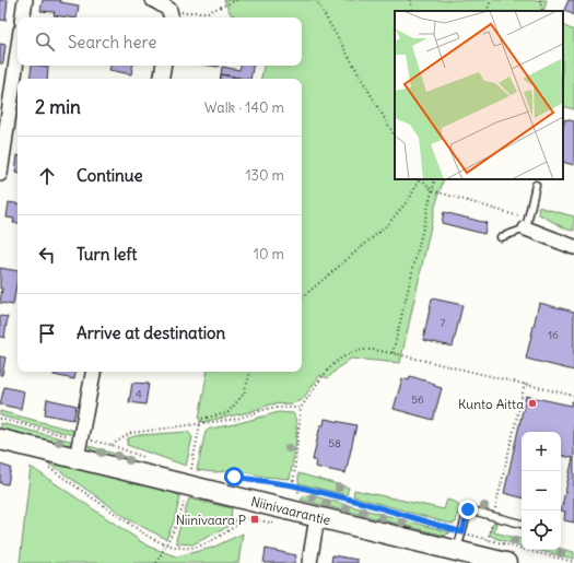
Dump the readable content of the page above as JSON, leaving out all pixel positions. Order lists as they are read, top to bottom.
{
  "streets": {
    "main road": ["Niinivaarantie"]
  },
  "places": {
    "other": ["Kunto Aitta"],
    "transit": ["Niinivaara P"]
  },
  "house_numbers": [
    "7",
    "16",
    "4",
    "56",
    "58"
  ],
  "page": {
    "search": "Search here",
    "heading": ["2 min", "Walk · 140 m"],
    "list": [
      ["Continue", "130 m"],
      ["Turn left", "10 m"],
      "Arrive at destination"
    ],
    "map_buttons": ["+", "−"]
  }
}
